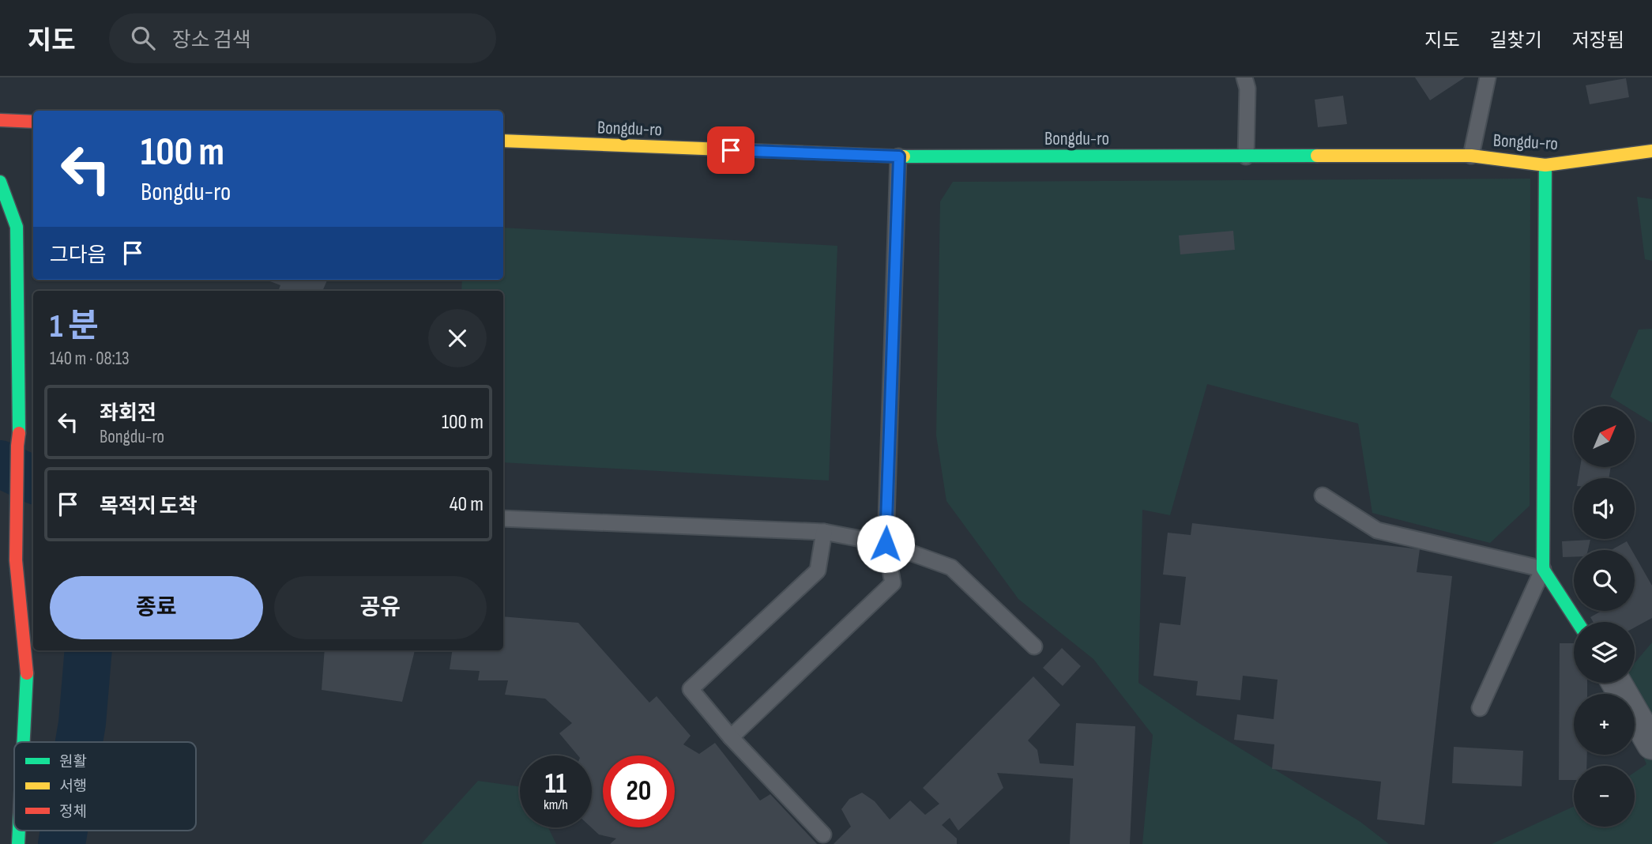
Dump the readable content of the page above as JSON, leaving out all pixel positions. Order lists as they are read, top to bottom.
{
  "streets": {
    "main road": ["Bongdu-ro"]
  },
  "legend": ["원활", "서행", "정체"],
  "north": "top right",
  "page": {
    "header": "지도",
    "search": "장소 검색",
    "nav": ["지도", "길찾기", "저장됨"],
    "turn": ["100 m", "Bongdu-ro"],
    "then": "그다음",
    "heading": ["1 분", "140 m · 08:13"],
    "list": [
      {
        "name": "좌회전",
        "note": "Bongdu-ro",
        "value": "100 m"
      },
      {
        "name": "목적지 도착",
        "value": "40 m"
      }
    ],
    "map_buttons": ["+", "−"],
    "buttons": ["종료", "공유"],
    "speed": "11 km/h",
    "limit": "20"
  }
}
